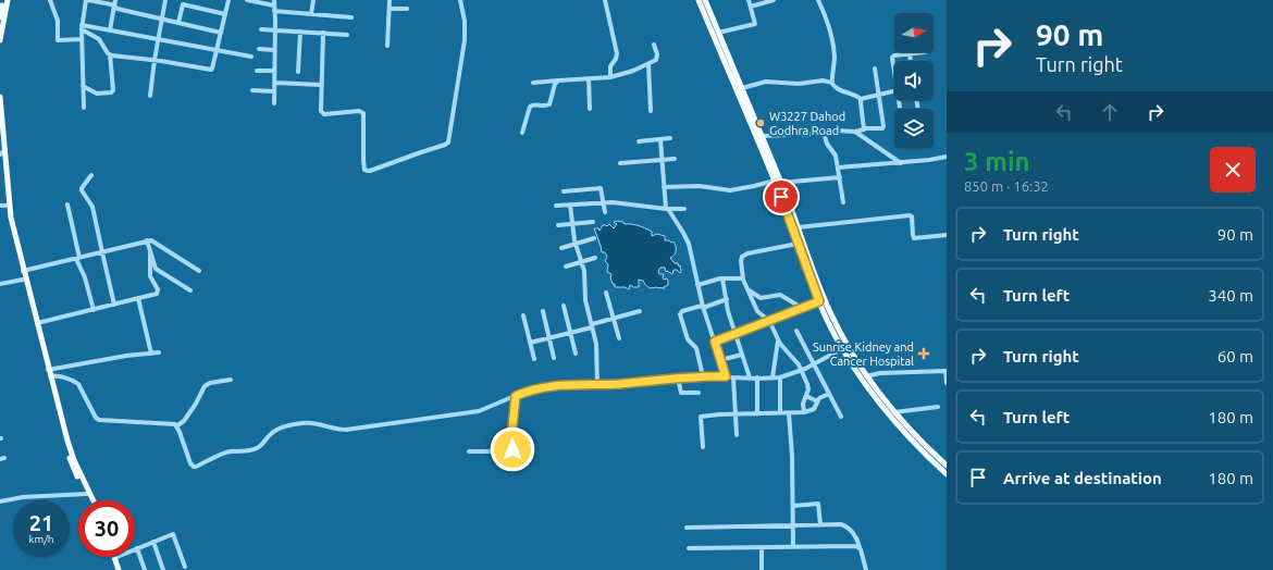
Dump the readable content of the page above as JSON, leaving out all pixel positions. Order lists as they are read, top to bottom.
{
  "places": {
    "other": ["W3227 Dahod Godhra Road"],
    "health": ["Sunrise Kidney and Cancer Hospital"]
  },
  "north": "right",
  "page": {
    "turn": ["90 m", "Turn right"],
    "heading": ["3 min", "850 m · 16:32"],
    "list": [
      {
        "name": "Turn right",
        "value": "90 m"
      },
      {
        "name": "Turn left",
        "value": "340 m"
      },
      {
        "name": "Turn right",
        "value": "60 m"
      },
      {
        "name": "Turn left",
        "value": "180 m"
      },
      {
        "name": "Arrive at destination",
        "value": "180 m"
      }
    ],
    "speed": "21 km/h",
    "limit": "30"
  }
}
